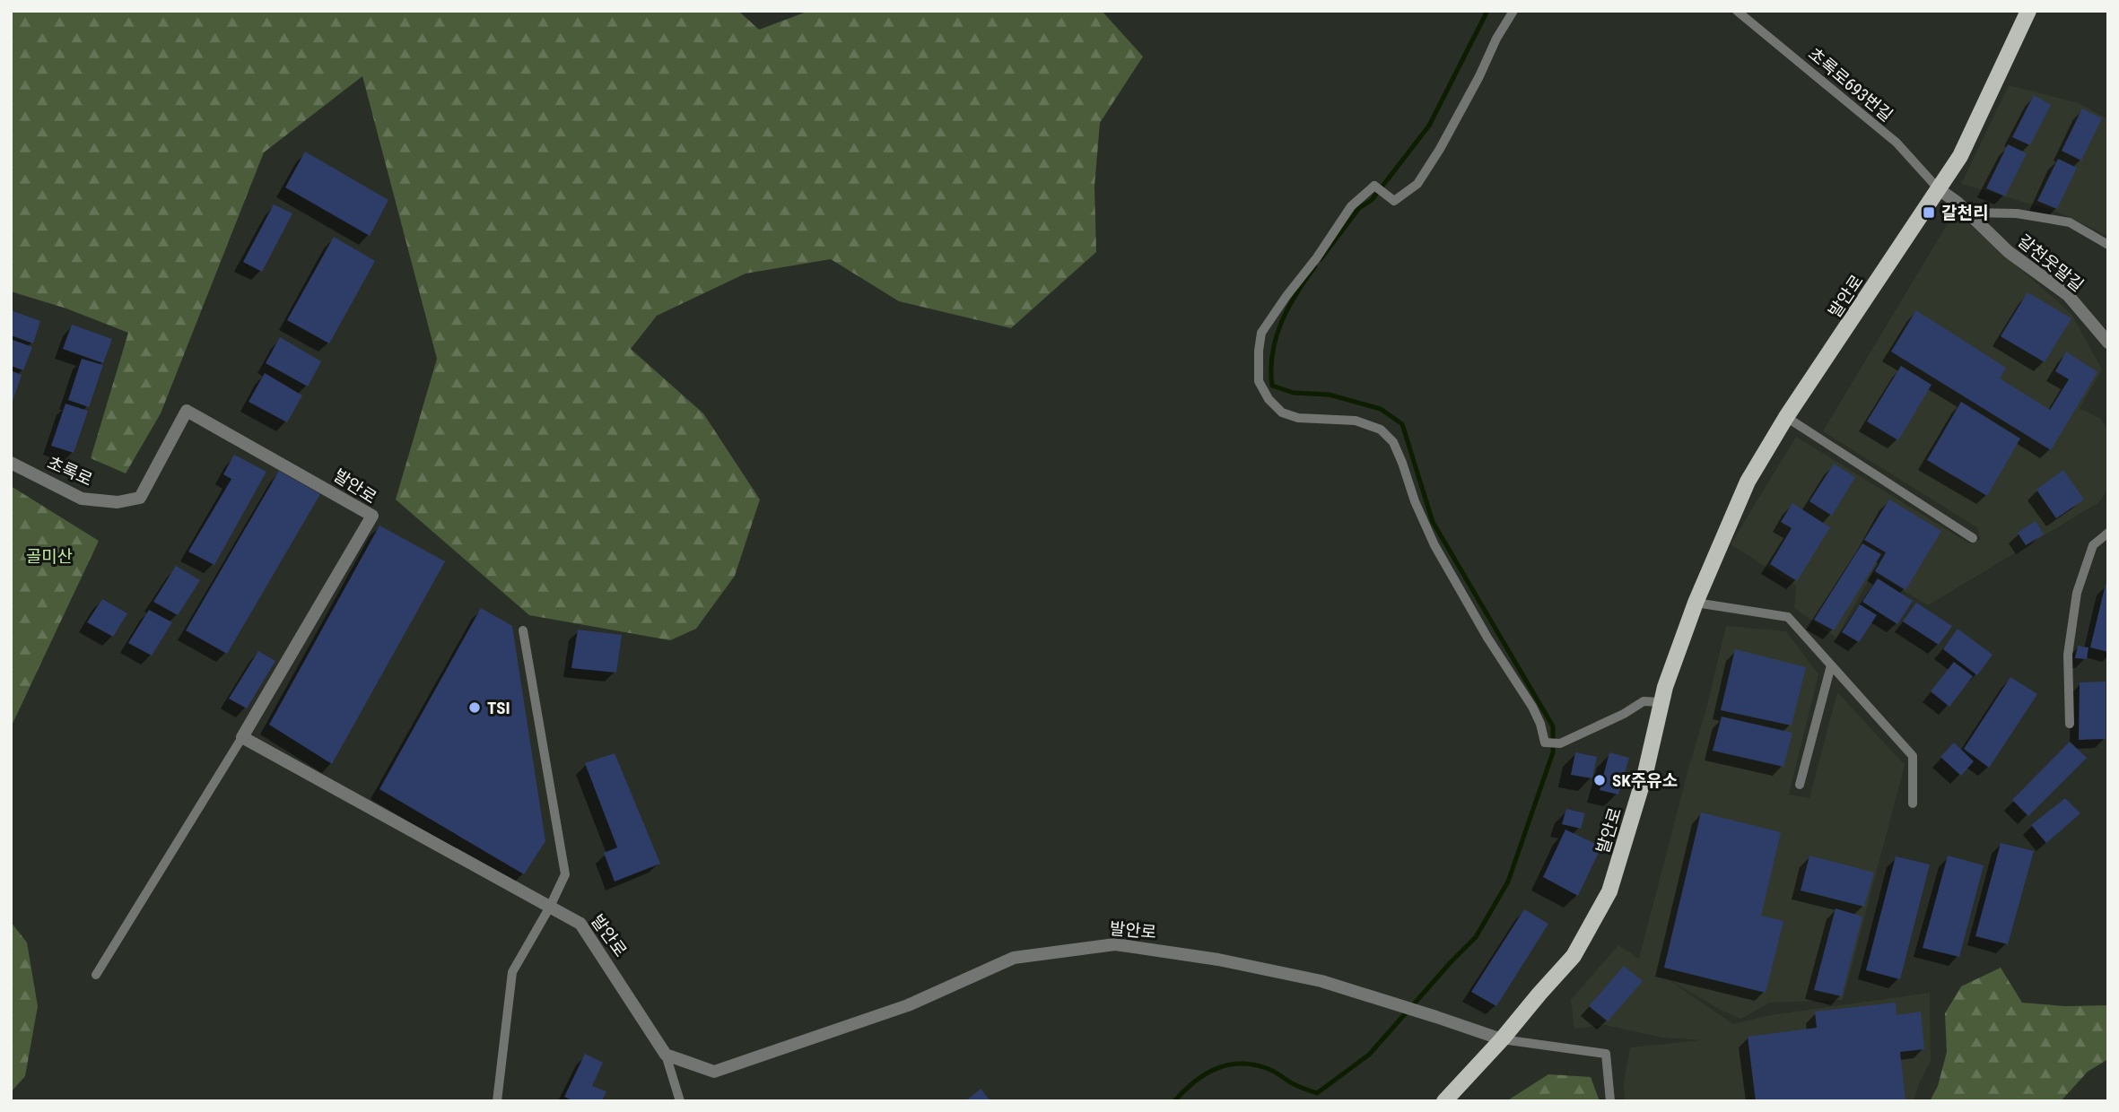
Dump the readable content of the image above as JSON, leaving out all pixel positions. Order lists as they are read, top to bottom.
{
  "streets": {
    "main road": ["발안로"],
    "street": ["갈천웃말길", "초록로"],
    "lane": ["초록로693번길"]
  },
  "crossings": [
    ["초록로693번길", "갈천웃말길"],
    ["초록로693번길", "발안로"],
    ["갈천웃말길", "발안로"],
    ["발안로", "초록로"]
  ],
  "parks": ["골미산"],
  "places": {
    "transit": ["갈천리"],
    "other": ["TSI", "SK주유소"]
  }
}
